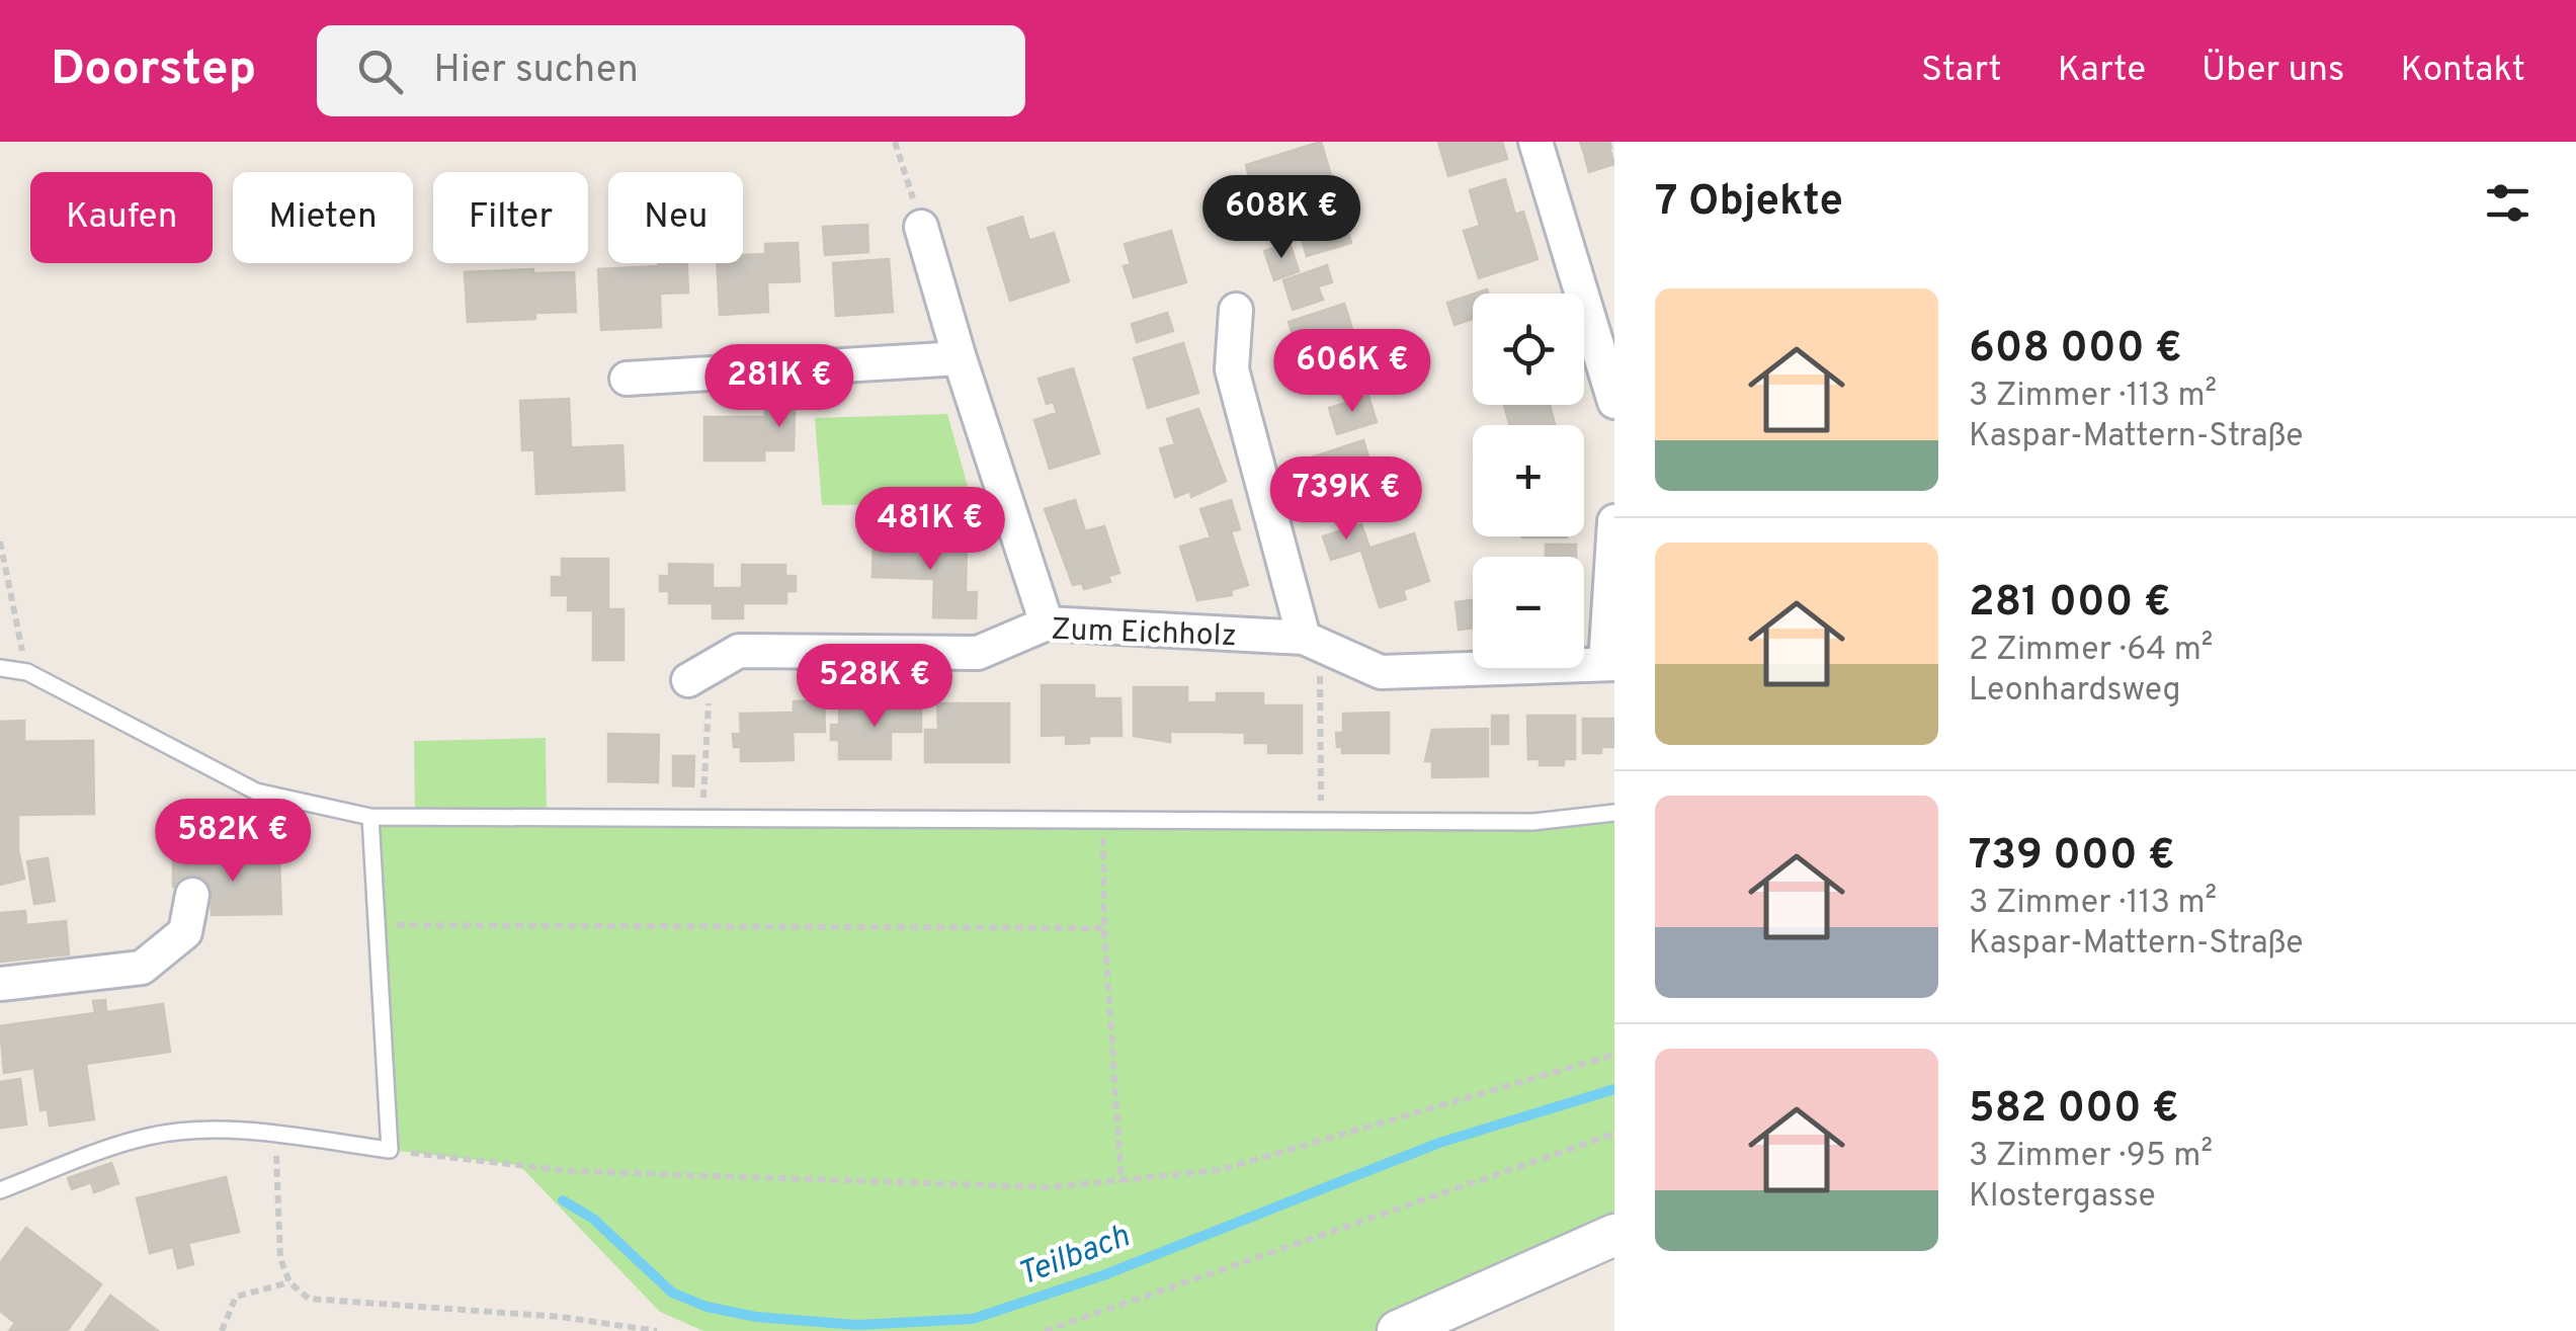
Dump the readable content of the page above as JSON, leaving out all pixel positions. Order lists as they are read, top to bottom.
{
  "streets": {
    "street": ["Zum Eichholz"]
  },
  "water": ["Teilbach"],
  "page": {
    "header": "Doorstep",
    "search": "Hier suchen",
    "nav": [
      "Start",
      "Karte",
      "Über uns",
      "Kontakt"
    ],
    "heading": "7 Objekte",
    "chip": [
      "Kaufen",
      "Mieten",
      "Filter",
      "Neu"
    ],
    "price": [
      "608K €",
      "606K €",
      "281K €",
      "739K €",
      "481K €",
      "528K €",
      "582K €"
    ],
    "list": [
      {
        "name": "608 000 €",
        "note": "3 Zimmer · 113 m² · Kaspar-Mattern-Straße"
      },
      {
        "name": "281 000 €",
        "note": "2 Zimmer · 64 m² · Leonhardsweg"
      },
      {
        "name": "739 000 €",
        "note": "3 Zimmer · 113 m² · Kaspar-Mattern-Straße"
      },
      {
        "name": "582 000 €",
        "note": "3 Zimmer · 95 m² · Klostergasse"
      }
    ],
    "map_buttons": ["+", "−"]
  }
}
